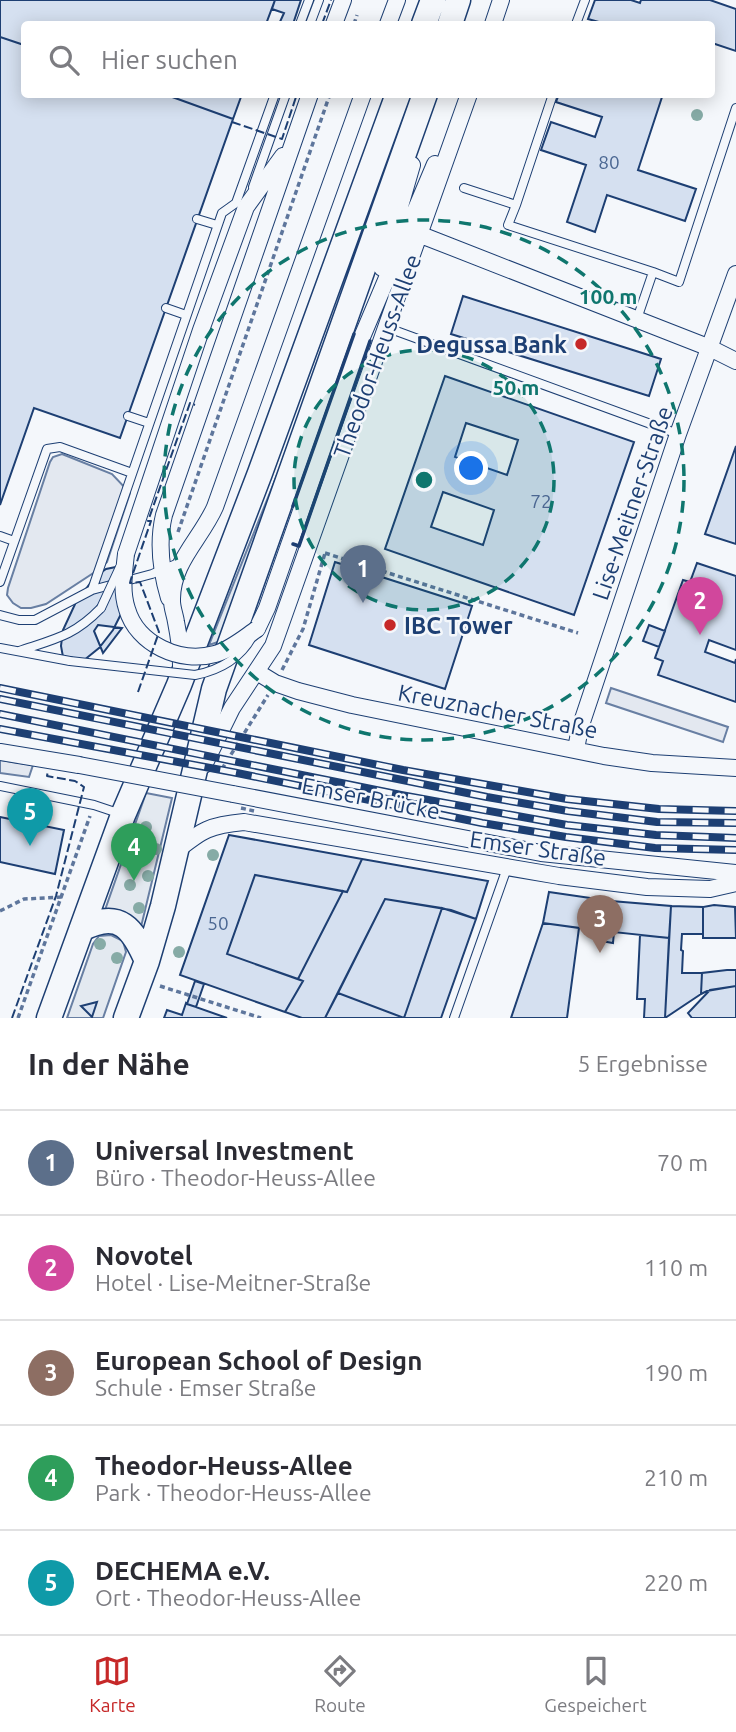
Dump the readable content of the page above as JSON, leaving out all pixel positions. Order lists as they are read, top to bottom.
{
  "streets": {
    "main road": ["Theodor-Heuss-Allee"],
    "street": [
      "Lise-Meitner-Straße",
      "Kreuznacher Straße",
      "Emser Brücke",
      "Emser Straße"
    ]
  },
  "crossings": [
    ["Theodor-Heuss-Allee", "Kreuznacher Straße"],
    ["Theodor-Heuss-Allee", "Emser Straße"],
    ["Lise-Meitner-Straße", "Kreuznacher Straße"]
  ],
  "places": ["Degussa Bank", "IBC Tower"],
  "house_numbers": ["80", "72", "50"],
  "page": {
    "search": "Hier suchen",
    "pins": [
      "1",
      "2",
      "5",
      "4",
      "3"
    ],
    "heading": ["In der Nähe", "5 Ergebnisse"],
    "list": [
      {
        "mark": "1",
        "name": "Universal Investment",
        "note": "Büro · Theodor-Heuss-Allee",
        "value": "70 m"
      },
      {
        "mark": "2",
        "name": "Novotel",
        "note": "Hotel · Lise-Meitner-Straße",
        "value": "110 m"
      },
      {
        "mark": "3",
        "name": "European School of Design",
        "note": "Schule · Emser Straße",
        "value": "190 m"
      },
      {
        "mark": "4",
        "name": "Theodor-Heuss-Allee",
        "note": "Park · Theodor-Heuss-Allee",
        "value": "210 m"
      },
      {
        "mark": "5",
        "name": "DECHEMA e.V.",
        "note": "Ort · Theodor-Heuss-Allee",
        "value": "220 m"
      }
    ],
    "nav": ["Karte", "Route", "Gespeichert"]
  },
  "rings": ["100 m", "50 m"]
}
